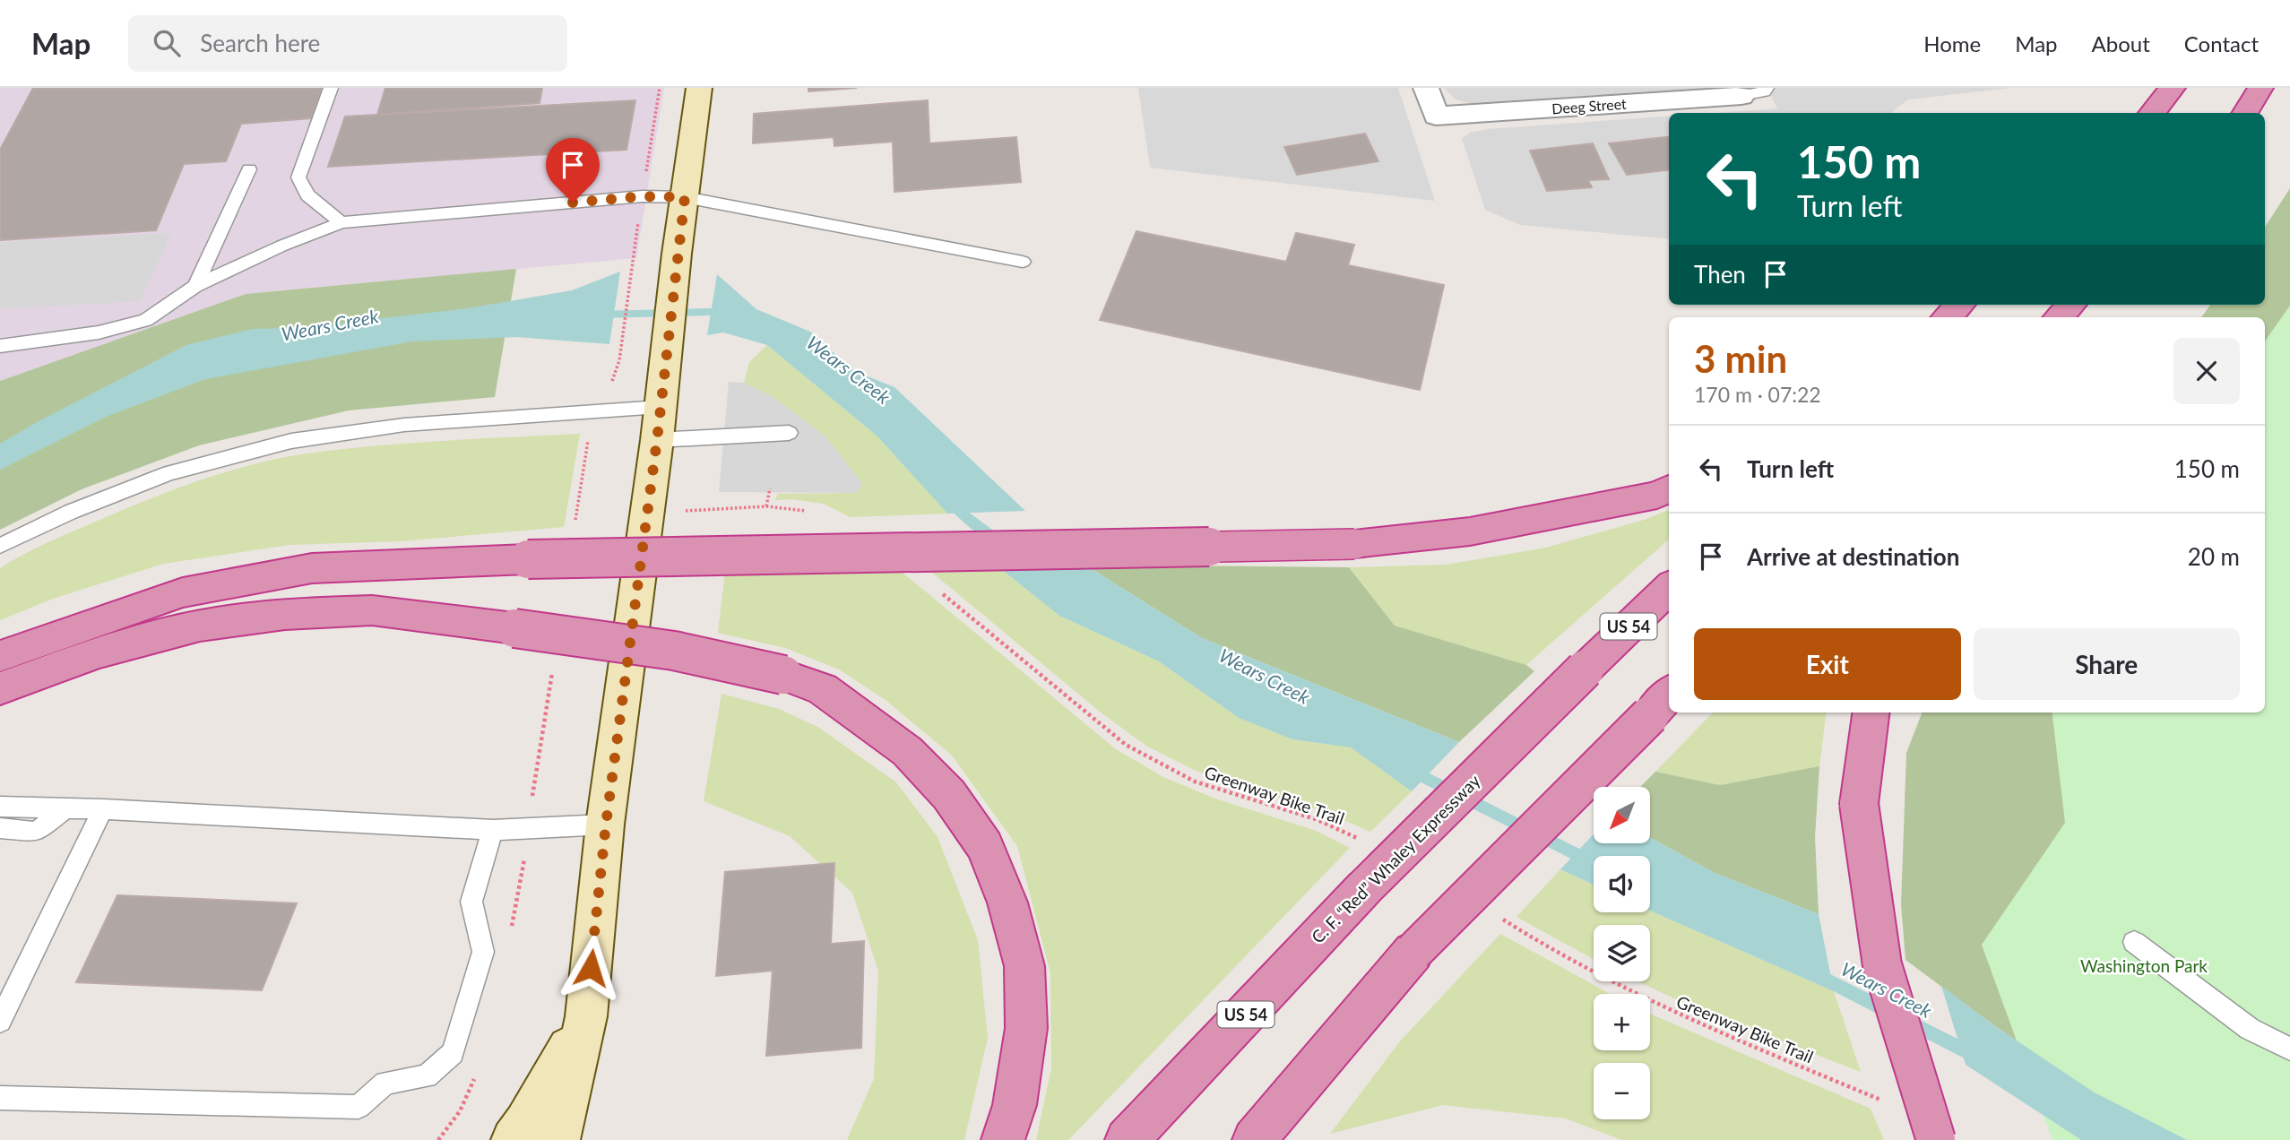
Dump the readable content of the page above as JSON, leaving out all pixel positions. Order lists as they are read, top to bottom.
{
  "streets": {
    "highway": ["US 54", "C. F. “Red” Whaley Expressway"],
    "street": ["Deeg Street"],
    "path": ["Greenway Bike Trail"]
  },
  "water": ["Wears Creek"],
  "parks": ["Washington Park"],
  "north": "bottom left",
  "page": {
    "header": "Map",
    "search": "Search here",
    "nav": [
      "Home",
      "Map",
      "About",
      "Contact"
    ],
    "turn": ["150 m", "Turn left"],
    "then": "Then",
    "heading": ["3 min", "170 m · 07:22"],
    "list": [
      {
        "name": "Turn left",
        "value": "150 m"
      },
      {
        "name": "Arrive at destination",
        "value": "20 m"
      }
    ],
    "buttons": ["Exit", "Share"],
    "map_buttons": ["+", "−"]
  }
}
